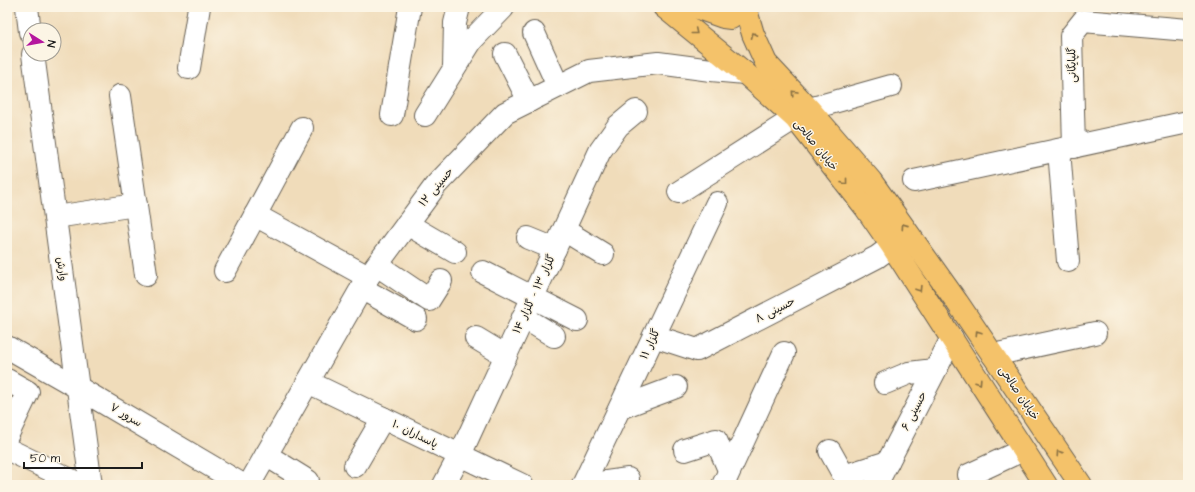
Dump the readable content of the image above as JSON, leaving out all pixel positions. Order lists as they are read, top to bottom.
{
  "streets": {
    "main road": ["خيابان صالحی", "خیابان صالحی"],
    "street": [
      "گلپایگانی",
      "حسینی ۱۲",
      "وارش",
      "گلزار ۱۳ - گلزار ۱۴",
      "حسینی ۸",
      "گلزار ١١",
      "حسینی ۶",
      "سرور ۷",
      "پاسداران ١٠"
    ]
  },
  "crossings": [
    ["خيابان صالحی", "حسینی ۱۲"],
    ["خيابان صالحی", "حسینی ۸"],
    ["خيابان صالحی", "خیابان صالحی"],
    ["خيابان صالحی", "حسینی ۶"],
    ["حسینی ۱۲", "پاسداران ١٠"],
    ["وارش", "سرور ۷"],
    ["گلزار ۱۳ - گلزار ۱۴", "پاسداران ١٠"],
    ["حسینی ۸", "گلزار ١١"]
  ],
  "scale_bar": "50 m",
  "north": "right"
}
